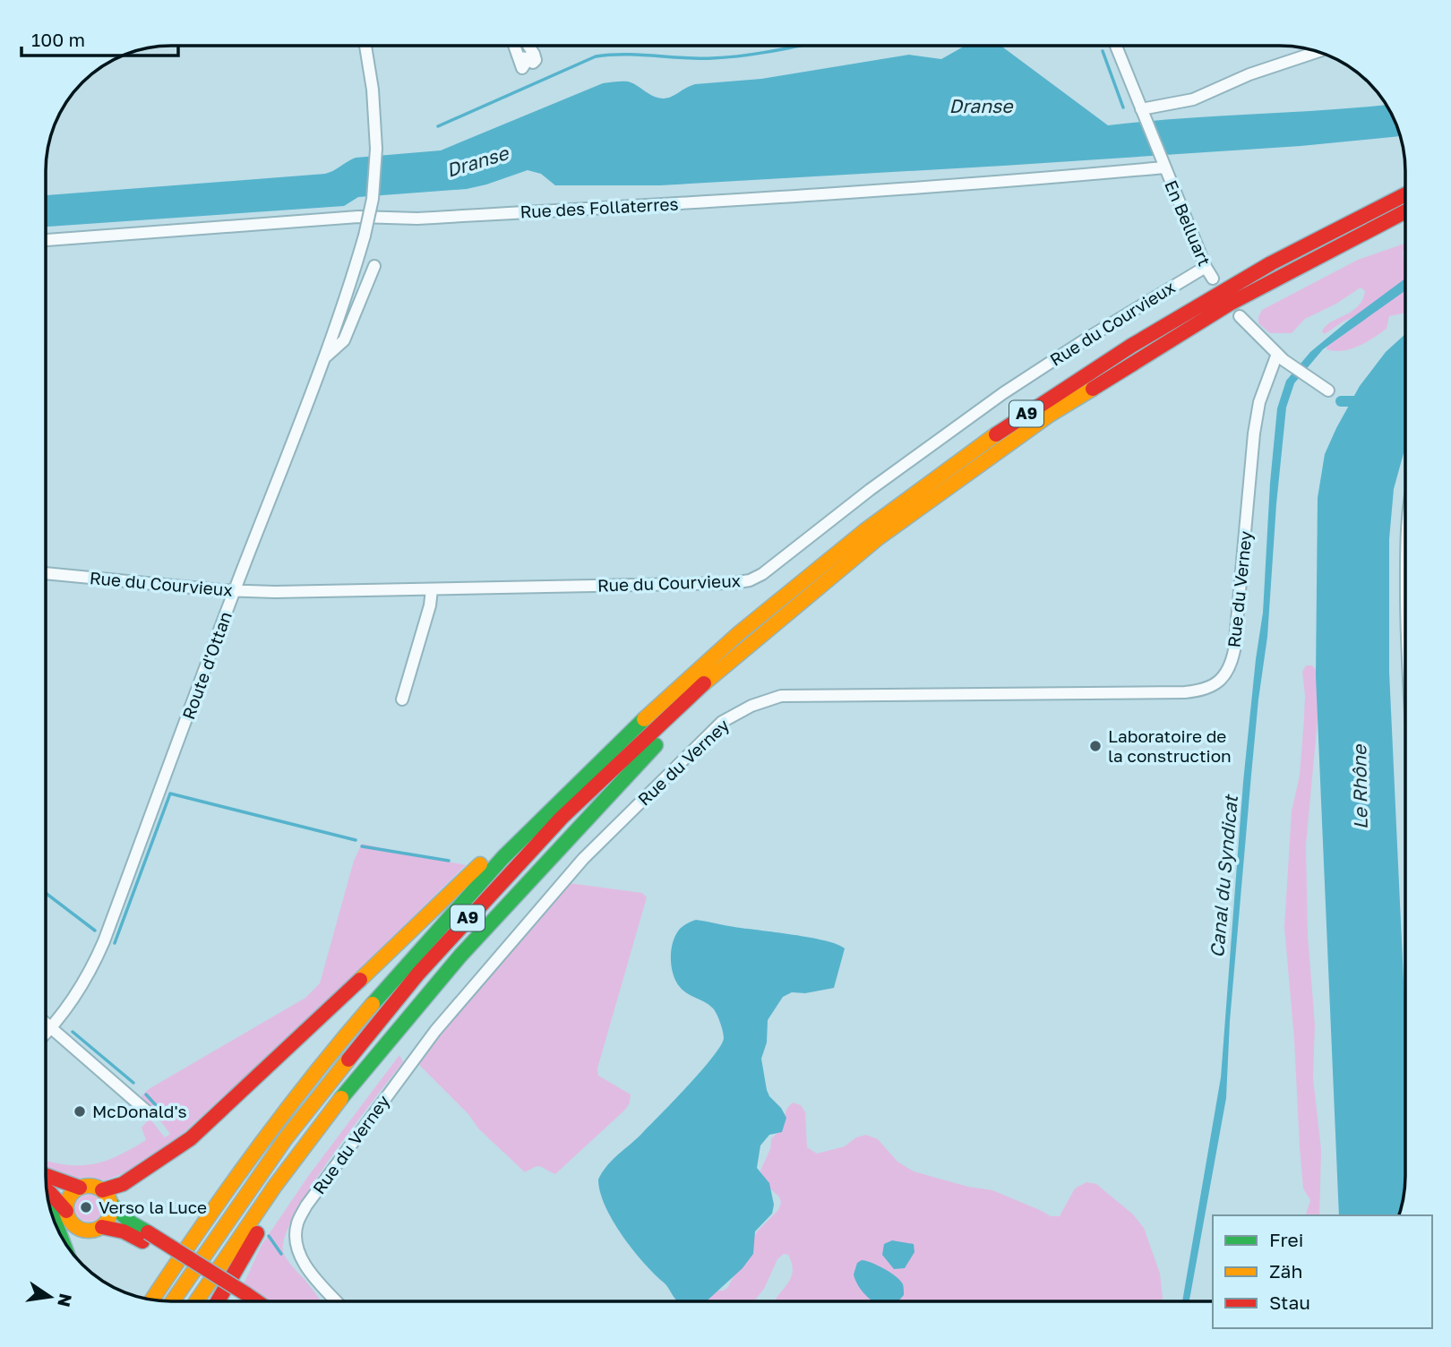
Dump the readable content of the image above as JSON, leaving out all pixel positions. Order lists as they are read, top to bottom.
{
  "streets": {
    "main road": ["A9"],
    "street": [
      "Rue des Follaterres",
      "En Belluart",
      "Rue du Courvieux",
      "Rue du Verney",
      "Route d'Ottan"
    ]
  },
  "crossings": [
    ["Rue des Follaterres", "En Belluart"],
    ["En Belluart", "Rue du Courvieux"],
    ["Rue du Courvieux", "Route d'Ottan"]
  ],
  "water": ["Dranse", "Le Rhône", "Canal du Syndicat"],
  "places": ["Laboratoire de la construction", "McDonald's", "Verso la Luce"],
  "legend": ["Frei", "Zäh", "Stau"],
  "scale_bar": "100 m",
  "north": "right"
}
